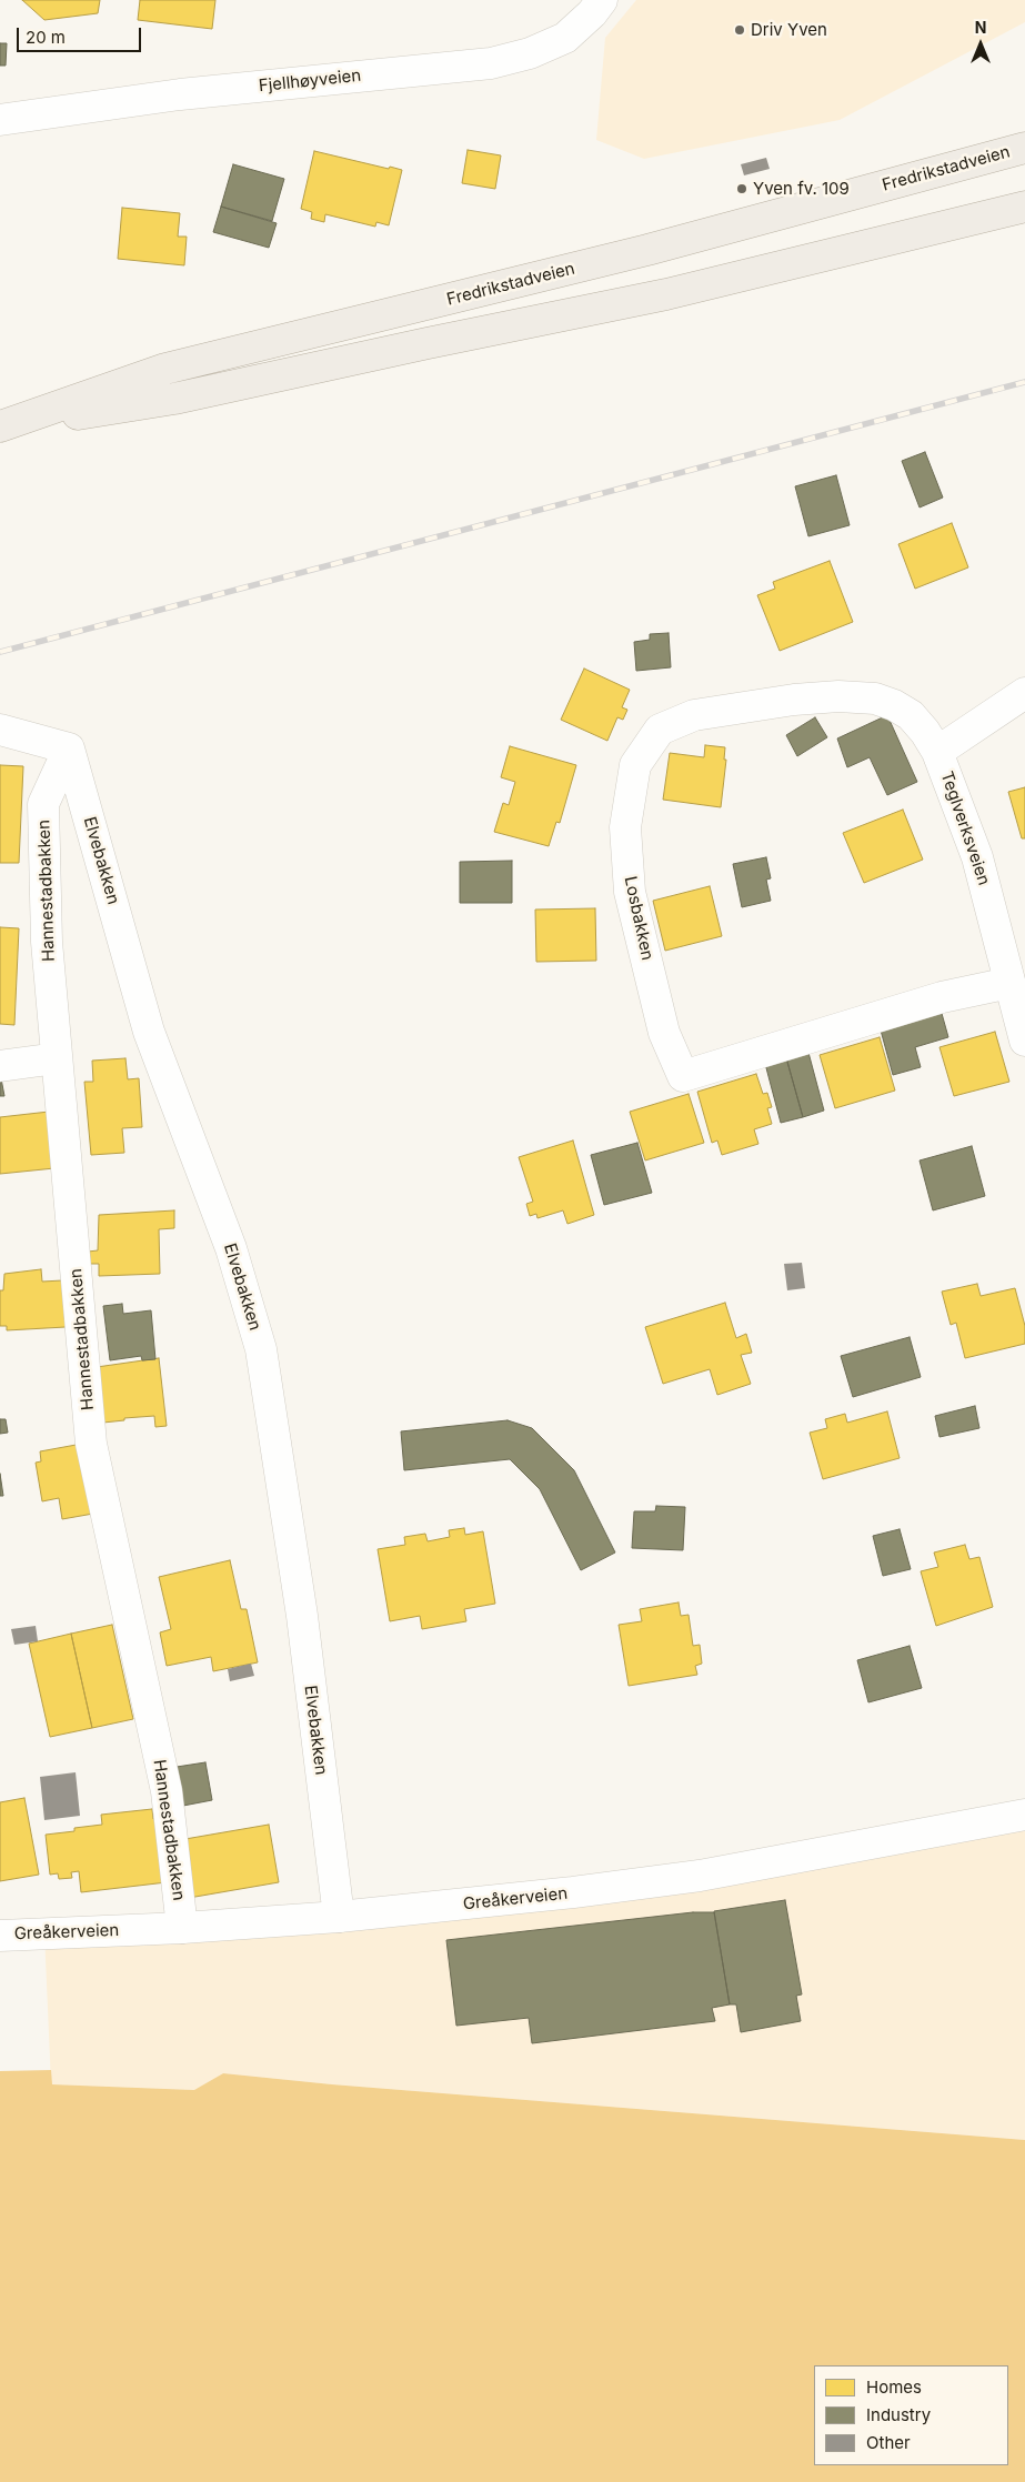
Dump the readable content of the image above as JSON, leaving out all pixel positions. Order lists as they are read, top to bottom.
{
  "streets": {
    "main road": ["Fredrikstadveien"],
    "street": [
      "Fjellhøyveien",
      "Teglverksveien",
      "Elvebakken",
      "Hannestadbakken",
      "Losbakken",
      "Greåkerveien"
    ]
  },
  "crossings": [
    ["Teglverksveien", "Losbakken"],
    ["Elvebakken", "Hannestadbakken"],
    ["Elvebakken", "Greåkerveien"],
    ["Hannestadbakken", "Greåkerveien"]
  ],
  "places": ["Driv Yven", "Yven fv. 109"],
  "legend": ["Homes", "Industry", "Other"],
  "scale_bar": "20 m",
  "north": "top"
}
